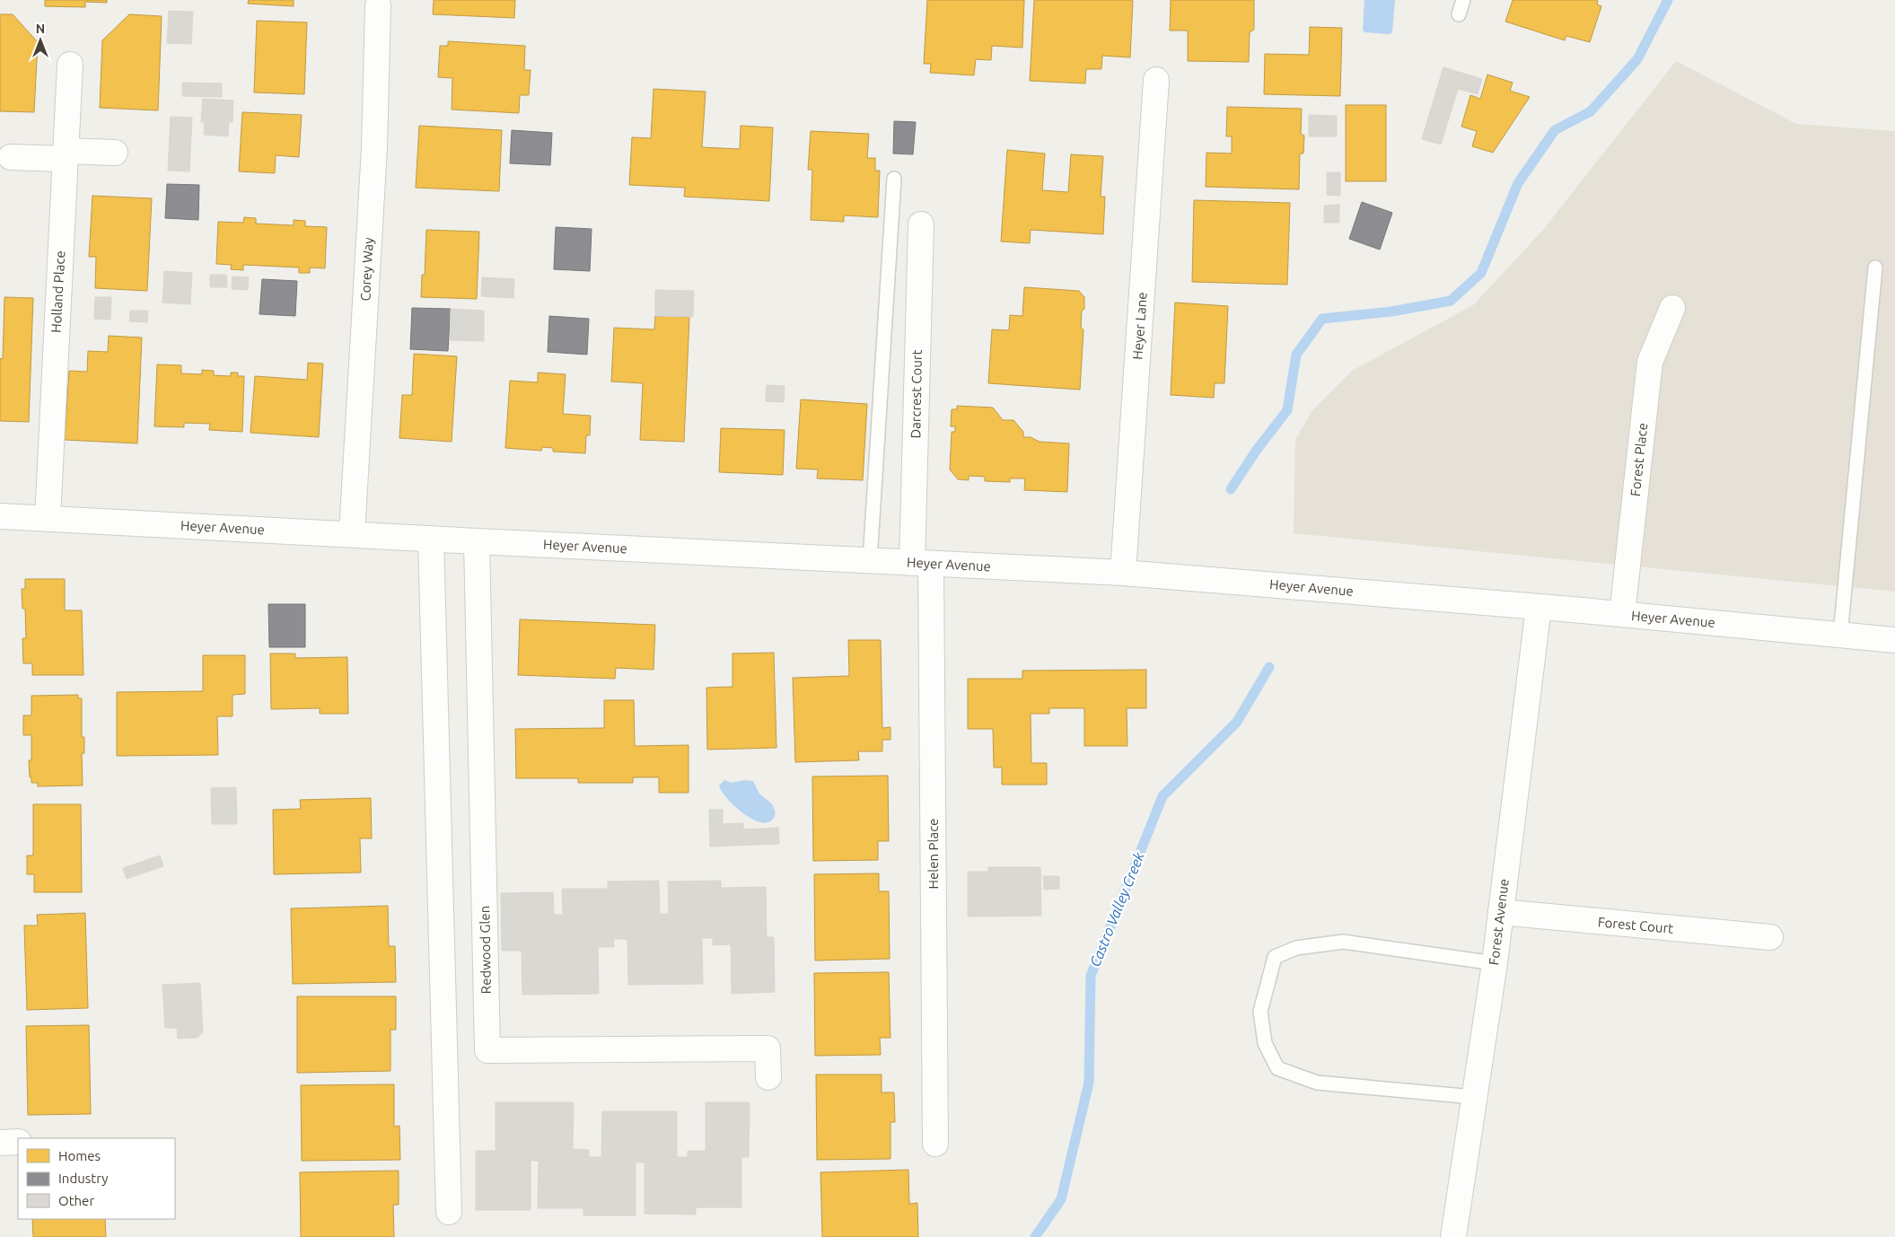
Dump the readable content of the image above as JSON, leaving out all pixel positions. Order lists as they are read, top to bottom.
{
  "streets": {
    "street": [
      "Corey Way",
      "Holland Place",
      "Heyer Lane",
      "Darcrest Court",
      "Forest Place",
      "Heyer Avenue",
      "Helen Place",
      "Forest Avenue",
      "Forest Court",
      "Redwood Glen"
    ]
  },
  "crossings": [
    ["Corey Way", "Heyer Avenue"],
    ["Holland Place", "Heyer Avenue"],
    ["Heyer Lane", "Heyer Avenue"],
    ["Darcrest Court", "Heyer Avenue"],
    ["Darcrest Court", "Helen Place"],
    ["Forest Place", "Heyer Avenue"],
    ["Heyer Avenue", "Helen Place"],
    ["Heyer Avenue", "Forest Avenue"],
    ["Heyer Avenue", "Redwood Glen"],
    ["Forest Avenue", "Forest Court"]
  ],
  "water": ["Castro Valley Creek"],
  "legend": ["Homes", "Industry", "Other"],
  "north": "top"
}
